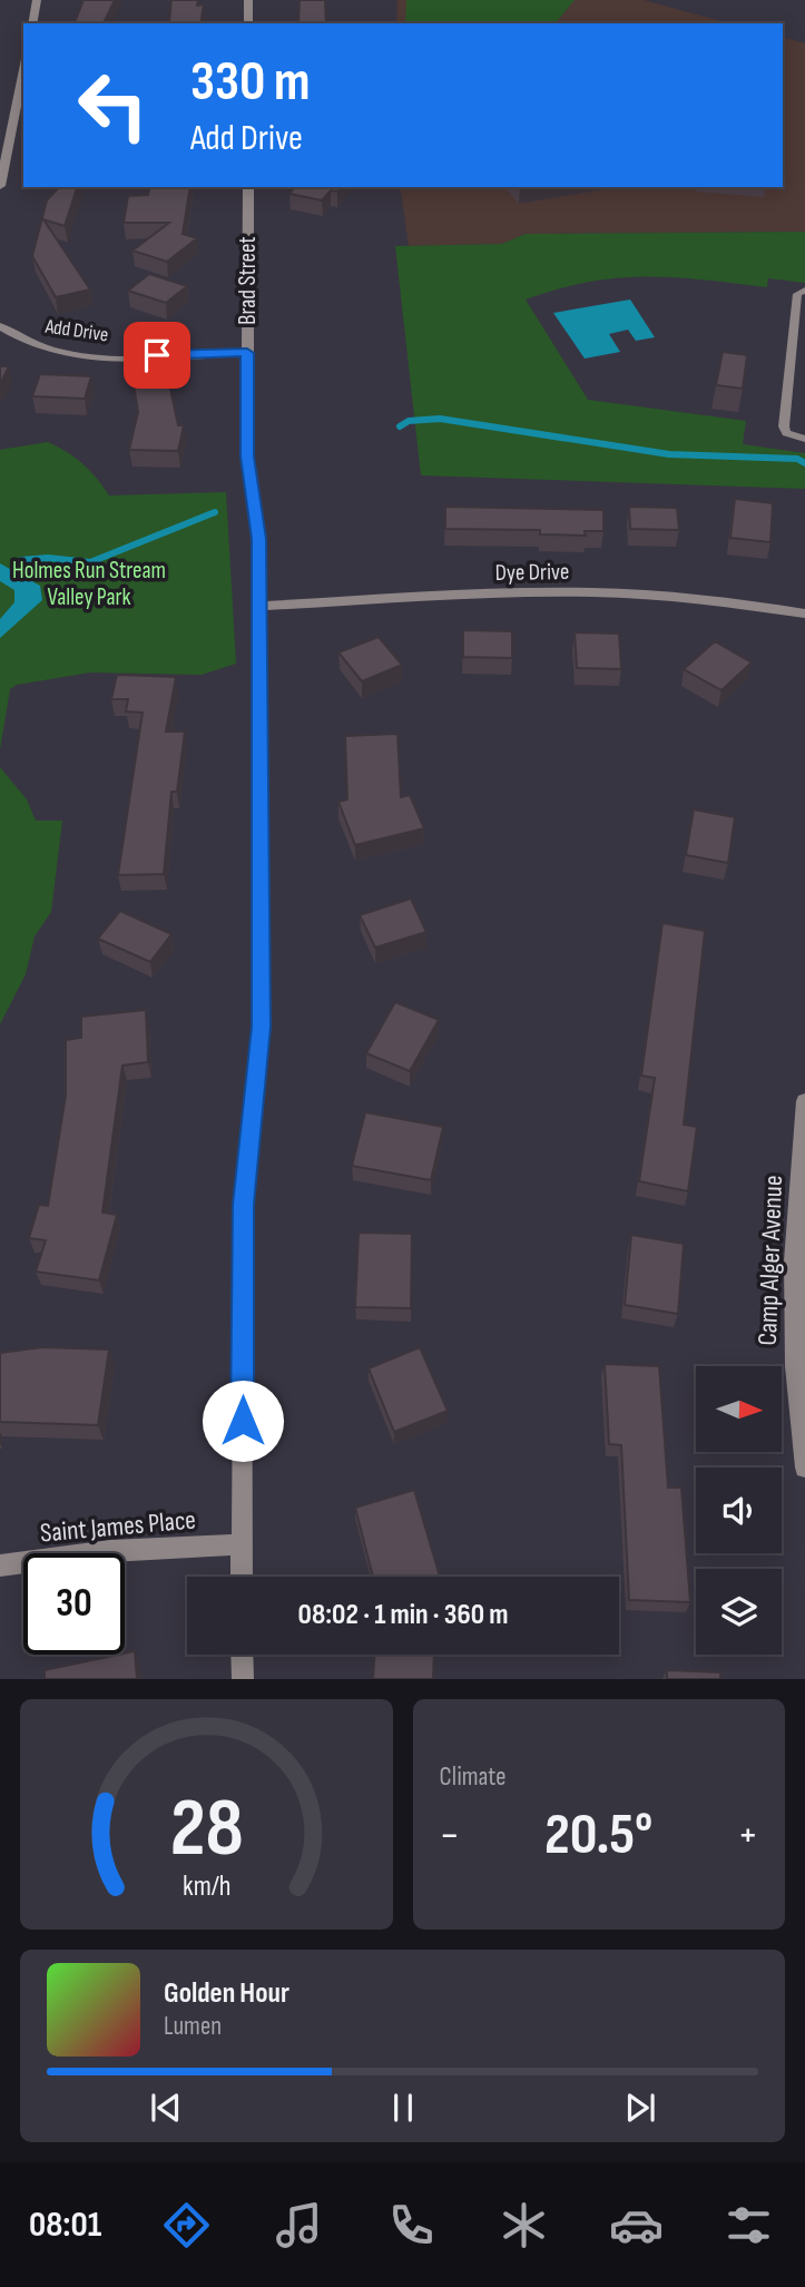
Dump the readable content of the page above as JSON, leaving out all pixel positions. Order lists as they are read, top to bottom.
{
  "streets": {
    "street": [
      "Brad Street",
      "Add Drive",
      "Dye Drive",
      "Camp Alger Avenue",
      "Saint James Place"
    ]
  },
  "crossings": [
    ["Brad Street", "Add Drive"],
    ["Brad Street", "Dye Drive"],
    ["Brad Street", "Saint James Place"]
  ],
  "parks": ["Holmes Run Stream Valley Park"],
  "north": "right",
  "page": {
    "turn": ["330 m", "Add Drive"],
    "limit": "30",
    "trip": "08:02 · 1 min · 360 m",
    "tile": "Climate",
    "heat": ["−", "20.5°", "+"],
    "song": ["Golden Hour", "Lumen"],
    "tabs": "08:01",
    "gauge": ["28", "km/h"]
  }
}
